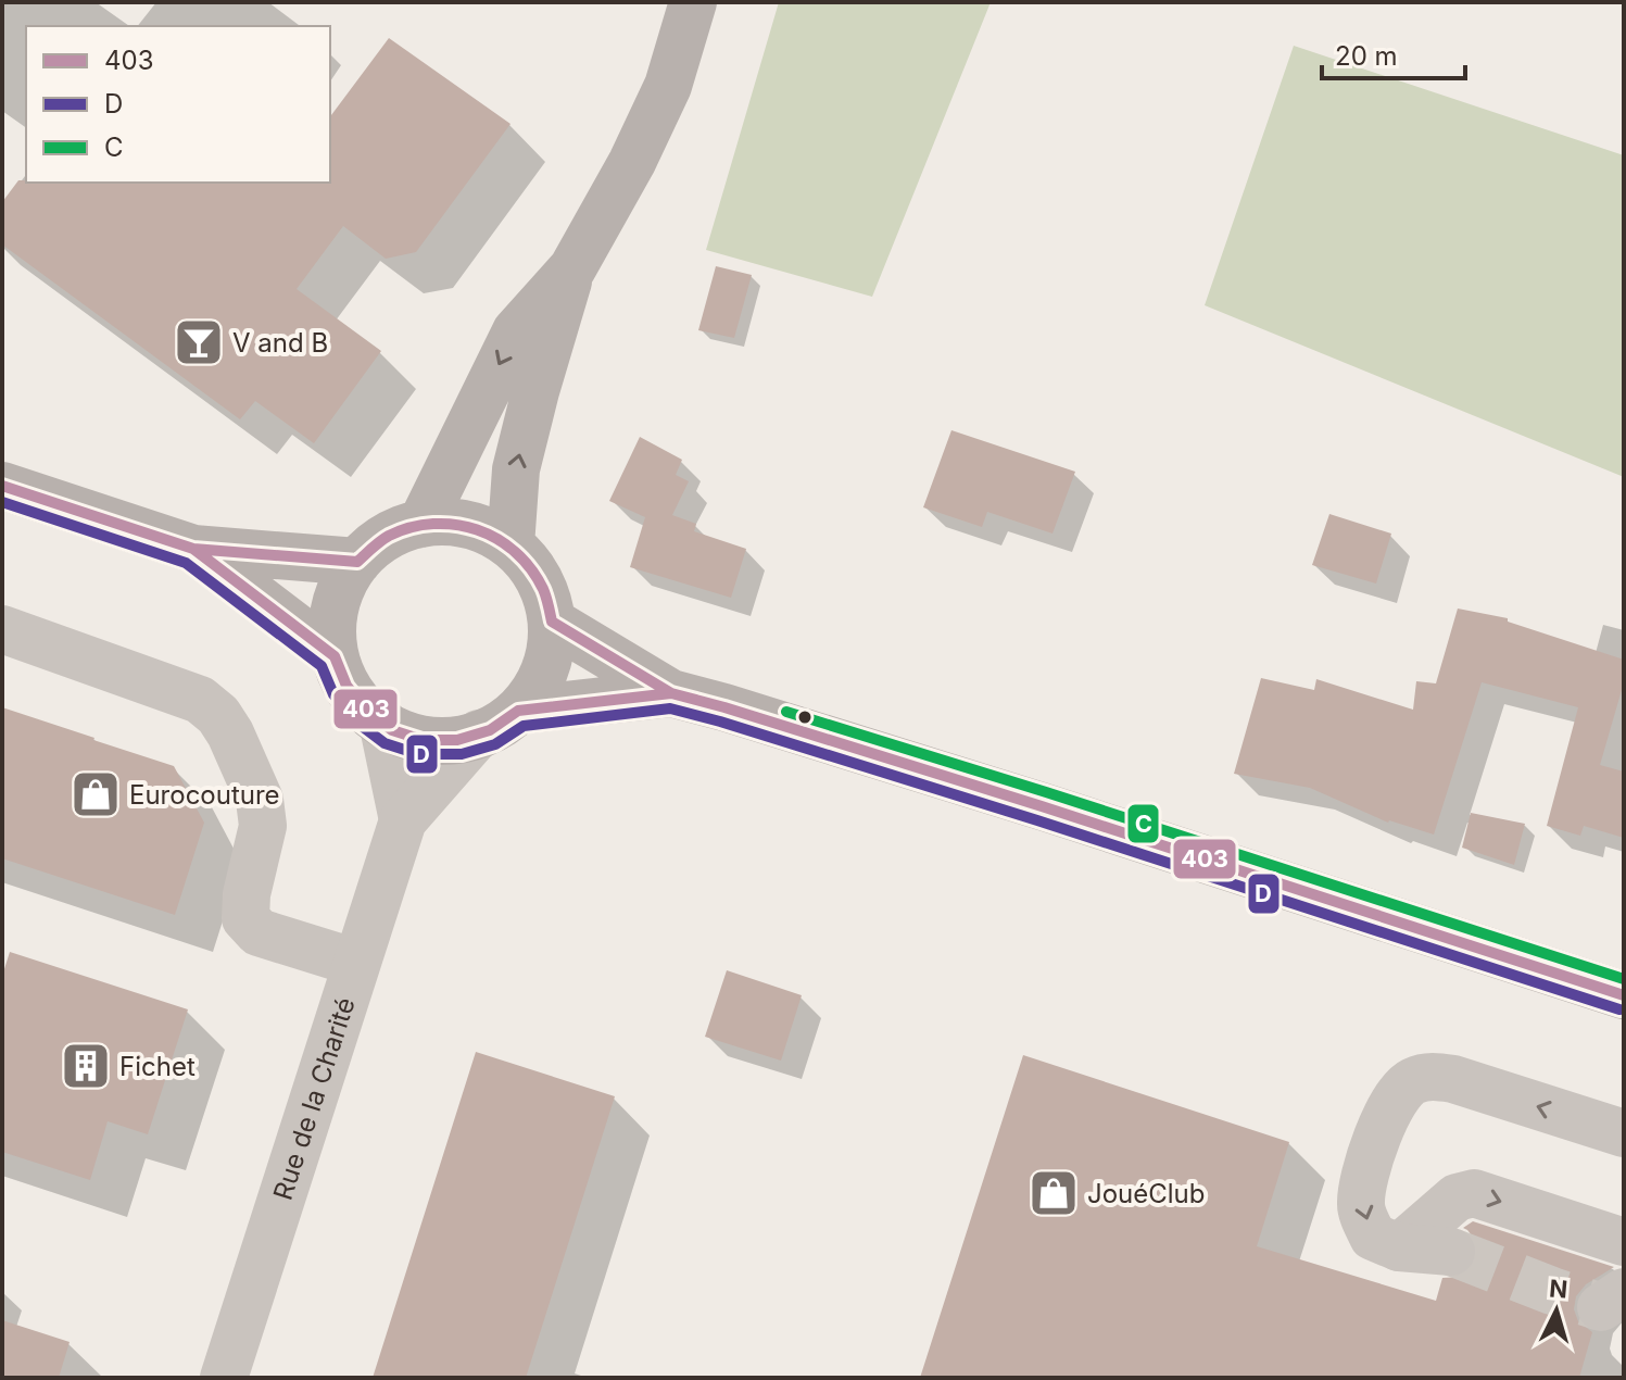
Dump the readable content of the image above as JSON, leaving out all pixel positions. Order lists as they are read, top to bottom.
{
  "streets": {
    "street": ["Rue de la Charité"]
  },
  "places": {
    "bar": ["V and B"],
    "shop": ["Eurocouture", "JouéClub"],
    "building": ["Fichet"]
  },
  "lines": ["transit line 403", "transit line D", "transit line C"],
  "legend": ["403", "D", "C"],
  "scale_bar": "20 m",
  "north": "top"
}
